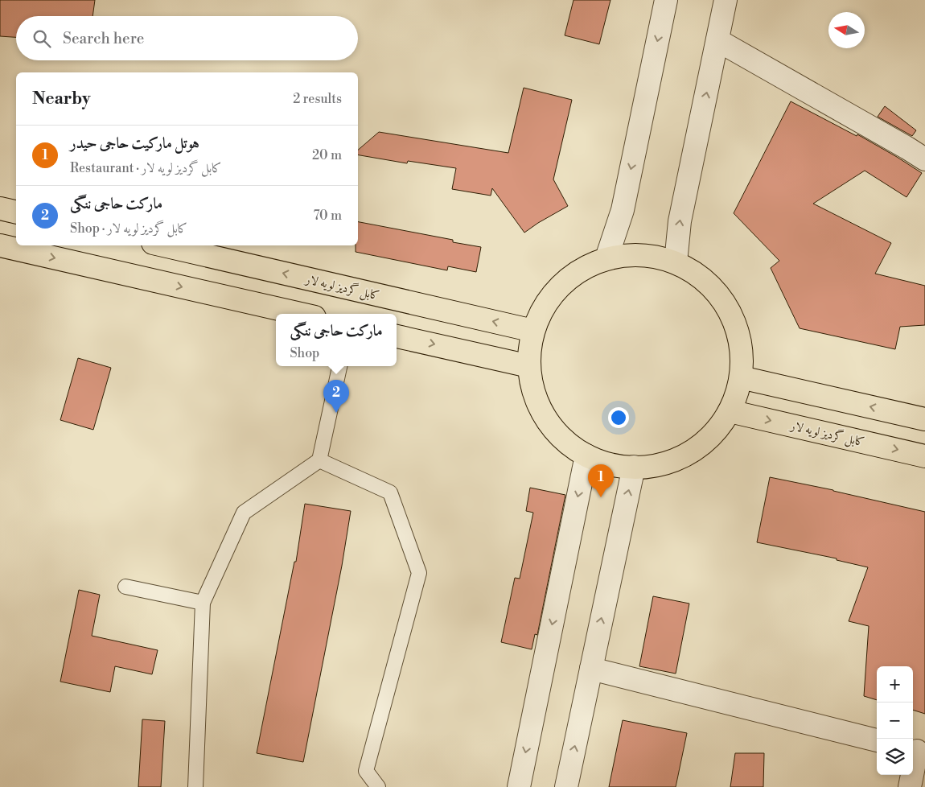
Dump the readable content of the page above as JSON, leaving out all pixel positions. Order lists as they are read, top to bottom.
{
  "streets": {
    "highway": ["کابل گردیز لویه لار"]
  },
  "north": "left",
  "page": {
    "search": "Search here",
    "heading": ["Nearby", "2 results"],
    "list": [
      {
        "mark": "1",
        "name": "هوتل مارکیت حاجی حیدر",
        "note": "Restaurant · کابل گردیز لویه لار",
        "value": "20 m"
      },
      {
        "mark": "2",
        "name": "مارکت حاجی ننگی",
        "note": "Shop · کابل گردیز لویه لار",
        "value": "70 m"
      }
    ],
    "popup": ["مارکت حاجی ننگی", "Shop"],
    "pins": ["2", "1"],
    "map_buttons": ["+", "−"]
  }
}
